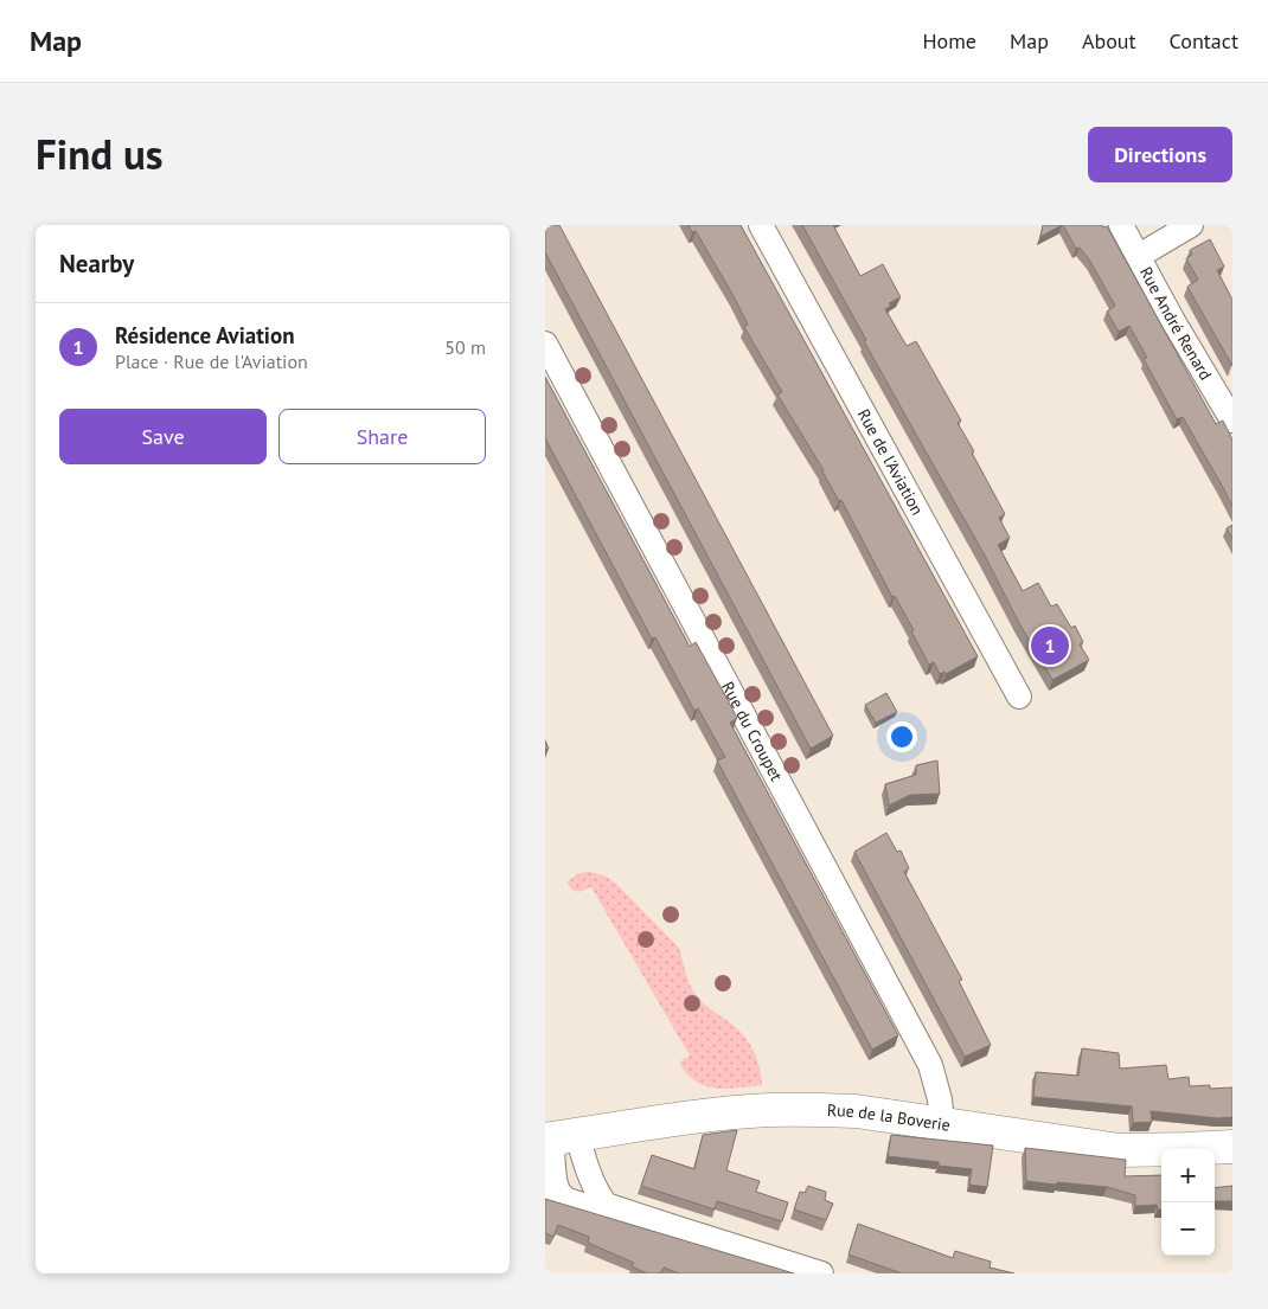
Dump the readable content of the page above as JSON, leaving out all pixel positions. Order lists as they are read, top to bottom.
{
  "streets": {
    "street": [
      "Rue André Renard",
      "Rue de l'Aviation",
      "Rue du Croupet",
      "Rue de la Boverie"
    ]
  },
  "crossings": [
    ["Rue du Croupet", "Rue de la Boverie"]
  ],
  "page": {
    "header": "Map",
    "nav": [
      "Home",
      "Map",
      "About",
      "Contact"
    ],
    "title": "Find us",
    "buttons": [
      "Directions",
      ["Save", "Share"]
    ],
    "heading": "Nearby",
    "list": [
      {
        "mark": "1",
        "name": "Résidence Aviation",
        "note": "Place · Rue de l'Aviation",
        "value": "50 m"
      }
    ],
    "pins": "1",
    "map_buttons": ["+", "−"]
  }
}
